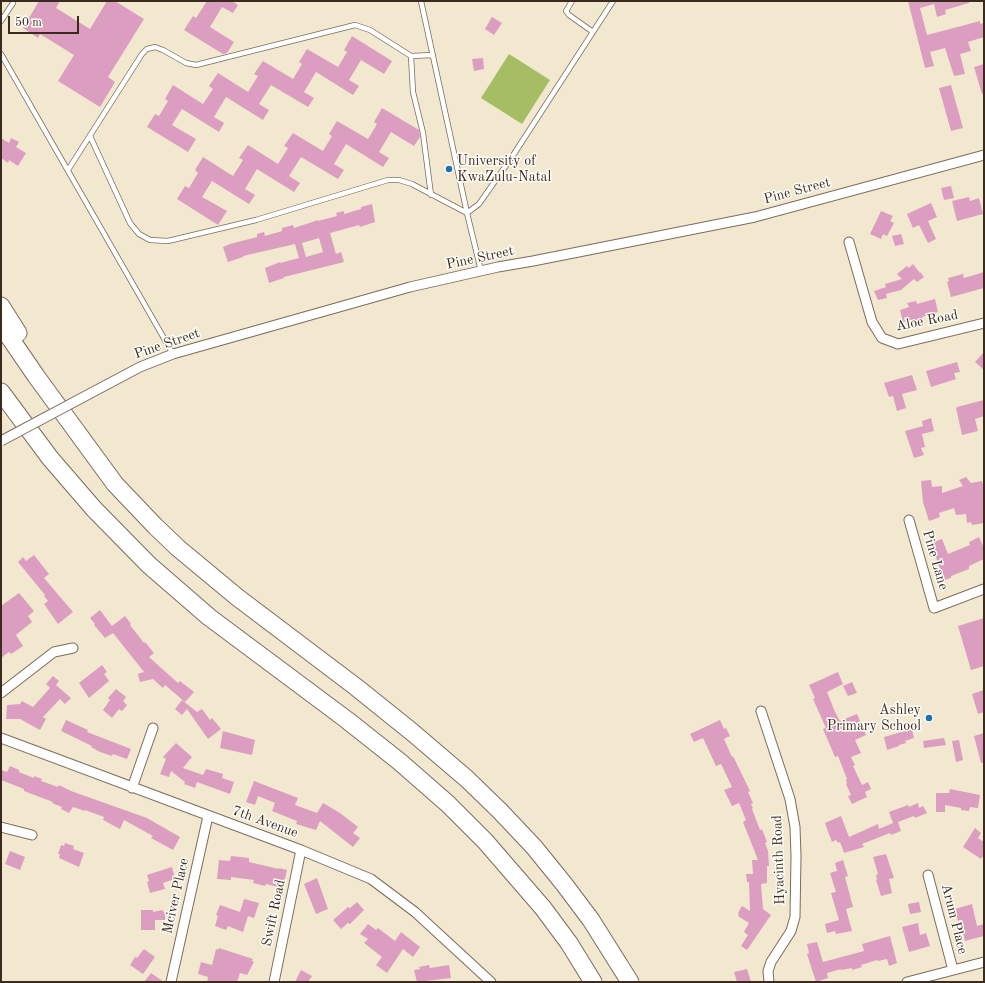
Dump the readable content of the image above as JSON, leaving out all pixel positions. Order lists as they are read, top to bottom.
{
  "streets": {
    "street": [
      "Pine Street",
      "Aloe Road",
      "Pine Lane",
      "7th Avenue",
      "Hyacinth Road",
      "Mciver Place",
      "Swift Road",
      "Arum Place"
    ]
  },
  "crossings": [
    ["7th Avenue", "Mciver Place"],
    ["7th Avenue", "Swift Road"]
  ],
  "places": ["University of KwaZulu-Natal", "Ashley Primary School"],
  "scale_bar": "50 m"
}
